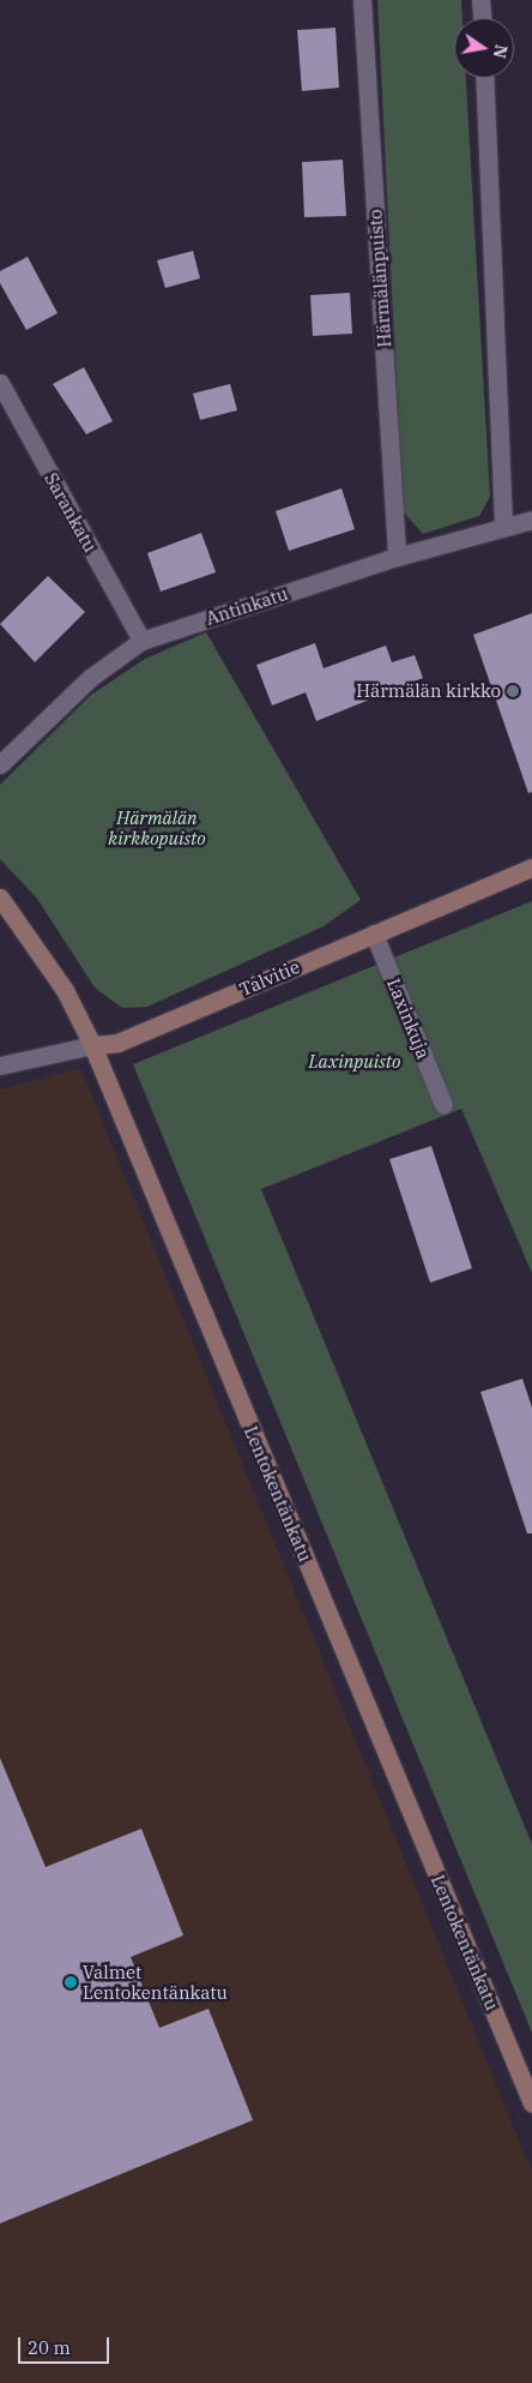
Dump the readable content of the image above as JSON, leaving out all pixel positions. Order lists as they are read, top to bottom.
{
  "streets": {
    "street": [
      "Härmälänpuisto",
      "Sarankatu",
      "Antinkatu",
      "Talvitie",
      "Laxinkuja",
      "Lentokentänkatu"
    ]
  },
  "crossings": [
    ["Härmälänpuisto", "Antinkatu"],
    ["Sarankatu", "Antinkatu"],
    ["Talvitie", "Laxinkuja"],
    ["Talvitie", "Lentokentänkatu"]
  ],
  "parks": ["Härmälän kirkkopuisto", "Laxinpuisto"],
  "places": ["Härmälän kirkko", "Valmet Lentokentänkatu"],
  "scale_bar": "20 m",
  "north": "right"
}
